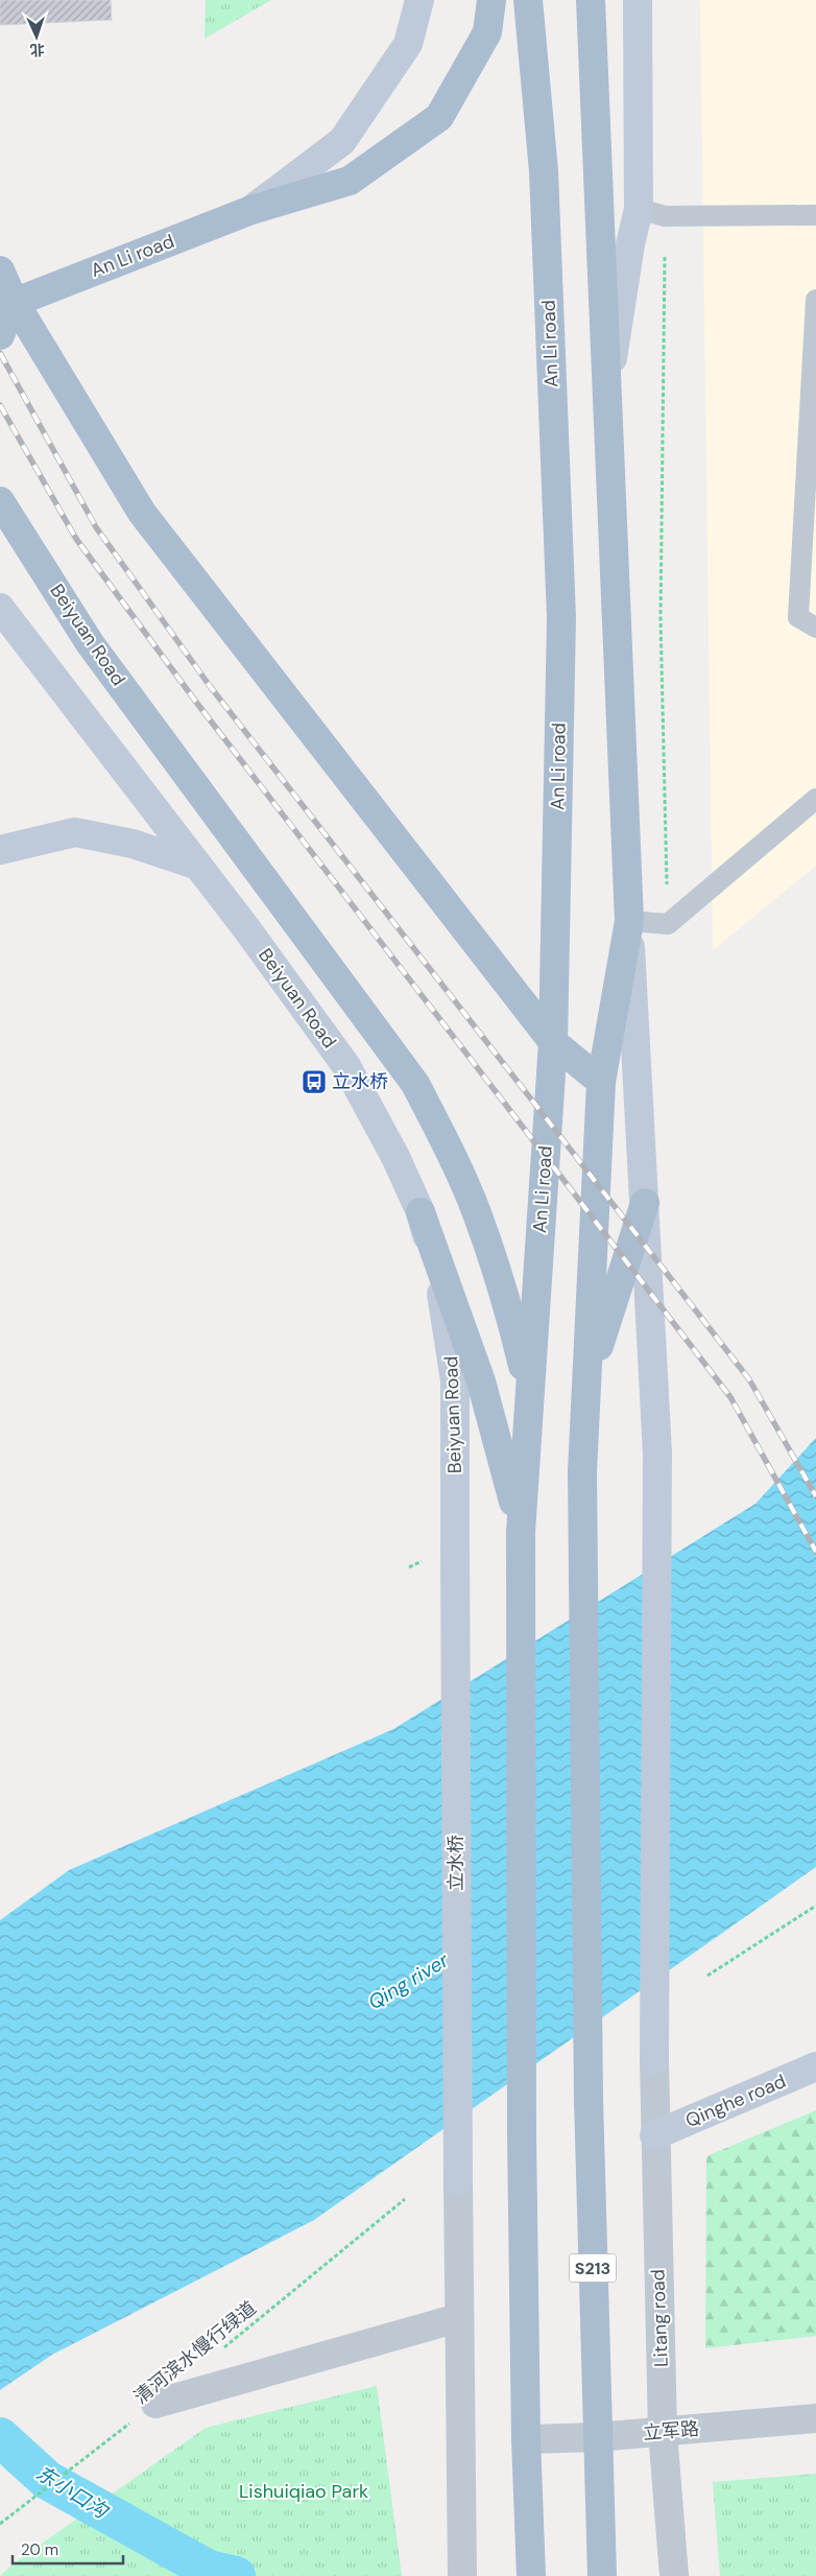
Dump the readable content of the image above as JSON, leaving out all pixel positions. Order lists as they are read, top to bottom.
{
  "streets": {
    "main road": ["An Li road", "Beiyuan Road", "S213"],
    "street": [
      "立水桥",
      "Qinghe road",
      "Litang road",
      "立军路"
    ],
    "path": ["清河滨水慢行绿道"]
  },
  "crossings": [
    ["An Li road", "Beiyuan Road"],
    ["Beiyuan Road", "立水桥"],
    ["Qinghe road", "Litang road"],
    ["S213", "立军路"],
    ["Litang road", "立军路"]
  ],
  "water": ["Qing river", "东小口沟"],
  "parks": ["Lishuiqiao Park"],
  "places": {
    "bus stop": ["立水桥"]
  },
  "scale_bar": "20 m",
  "north": "bottom"
}
